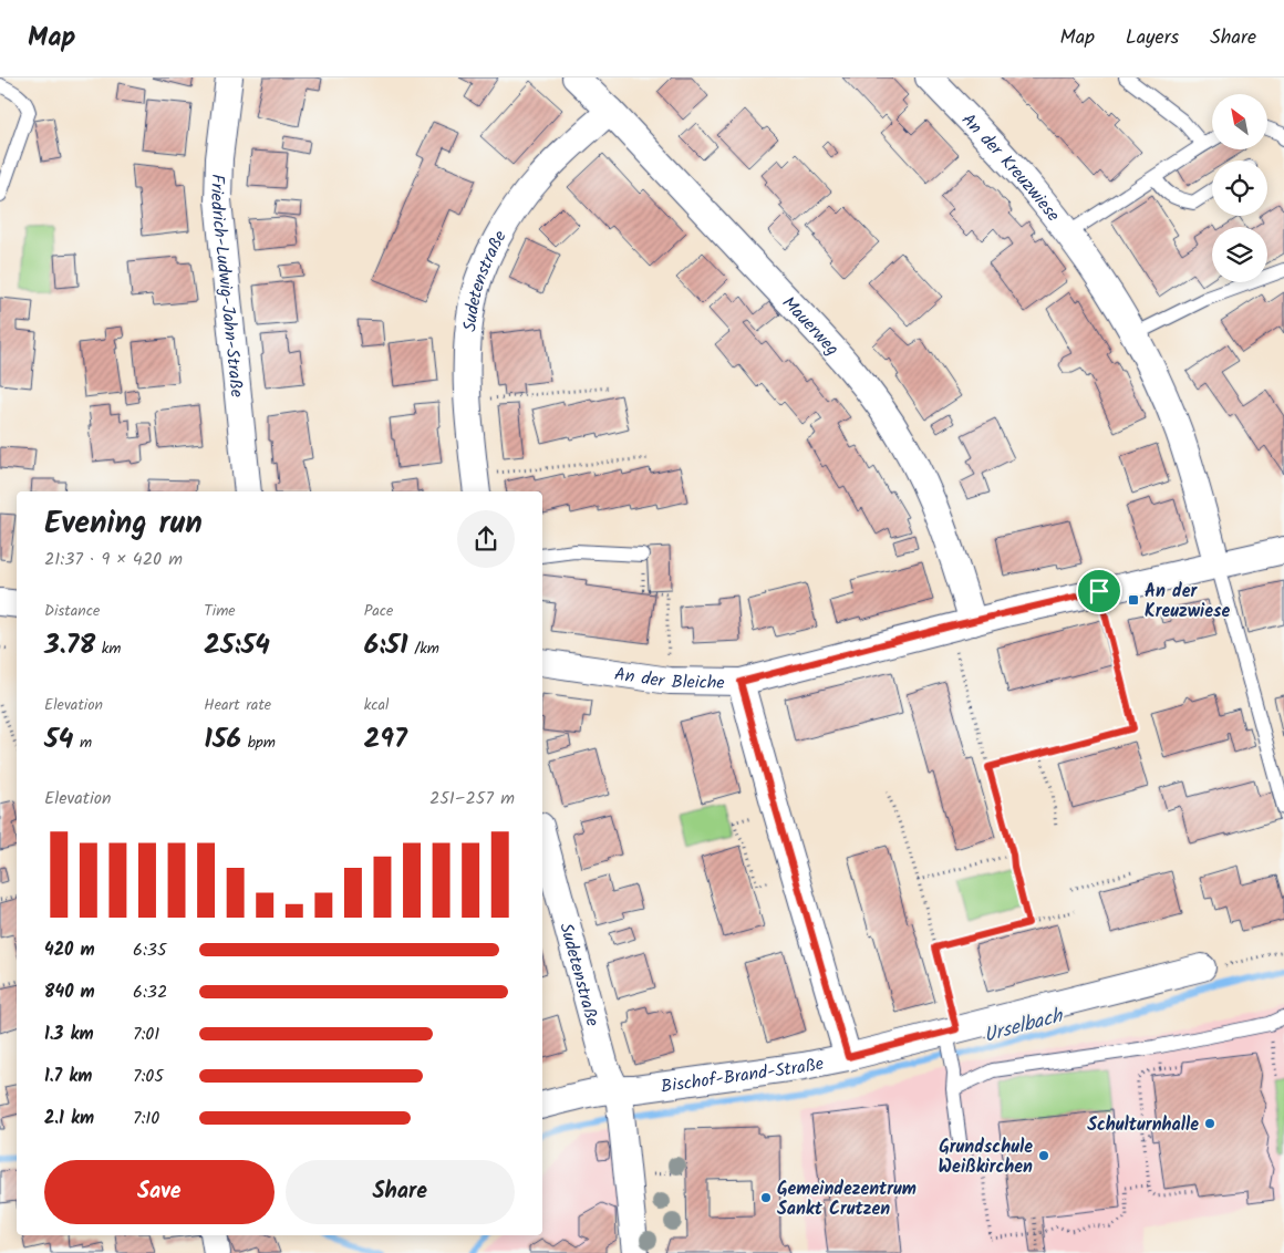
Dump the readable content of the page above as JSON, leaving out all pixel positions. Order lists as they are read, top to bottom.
{
  "streets": {
    "street": [
      "An der Kreuzwiese",
      "Sudetenstraße",
      "Friedrich-Ludwig-Jahn-Straße",
      "Mauerweg",
      "An der Bleiche",
      "Bischof-Brand-Straße"
    ]
  },
  "crossings": [
    ["An der Kreuzwiese", "An der Bleiche"],
    ["Sudetenstraße", "Mauerweg"],
    ["Sudetenstraße", "Bischof-Brand-Straße"],
    ["Mauerweg", "An der Bleiche"]
  ],
  "water": ["Urselbach"],
  "places": {
    "transit": ["An der Kreuzwiese"],
    "other": ["Schulturnhalle", "Grundschule Weißkirchen", "Gemeindezentrum Sankt Crutzen"]
  },
  "north": "top left",
  "page": {
    "header": "Map",
    "nav": ["Map", "Layers", "Share"],
    "heading": ["Evening run", "21:37 · 9 × 420 m"],
    "stats": [
      ["Distance", "3.78 km"],
      ["Time", "25:54"],
      ["Pace", "6:51 /km"],
      ["Elevation", "54 m"],
      ["Heart rate", "156 bpm"],
      ["kcal", "297"]
    ],
    "chart": ["Elevation", "251–257 m"],
    "list": [
      {
        "name": "420 m",
        "note": "6:35"
      },
      {
        "name": "840 m",
        "note": "6:32"
      },
      {
        "name": "1.3 km",
        "note": "7:01"
      },
      {
        "name": "1.7 km",
        "note": "7:05"
      },
      {
        "name": "2.1 km",
        "note": "7:10"
      }
    ],
    "buttons": ["Save", "Share"]
  }
}
